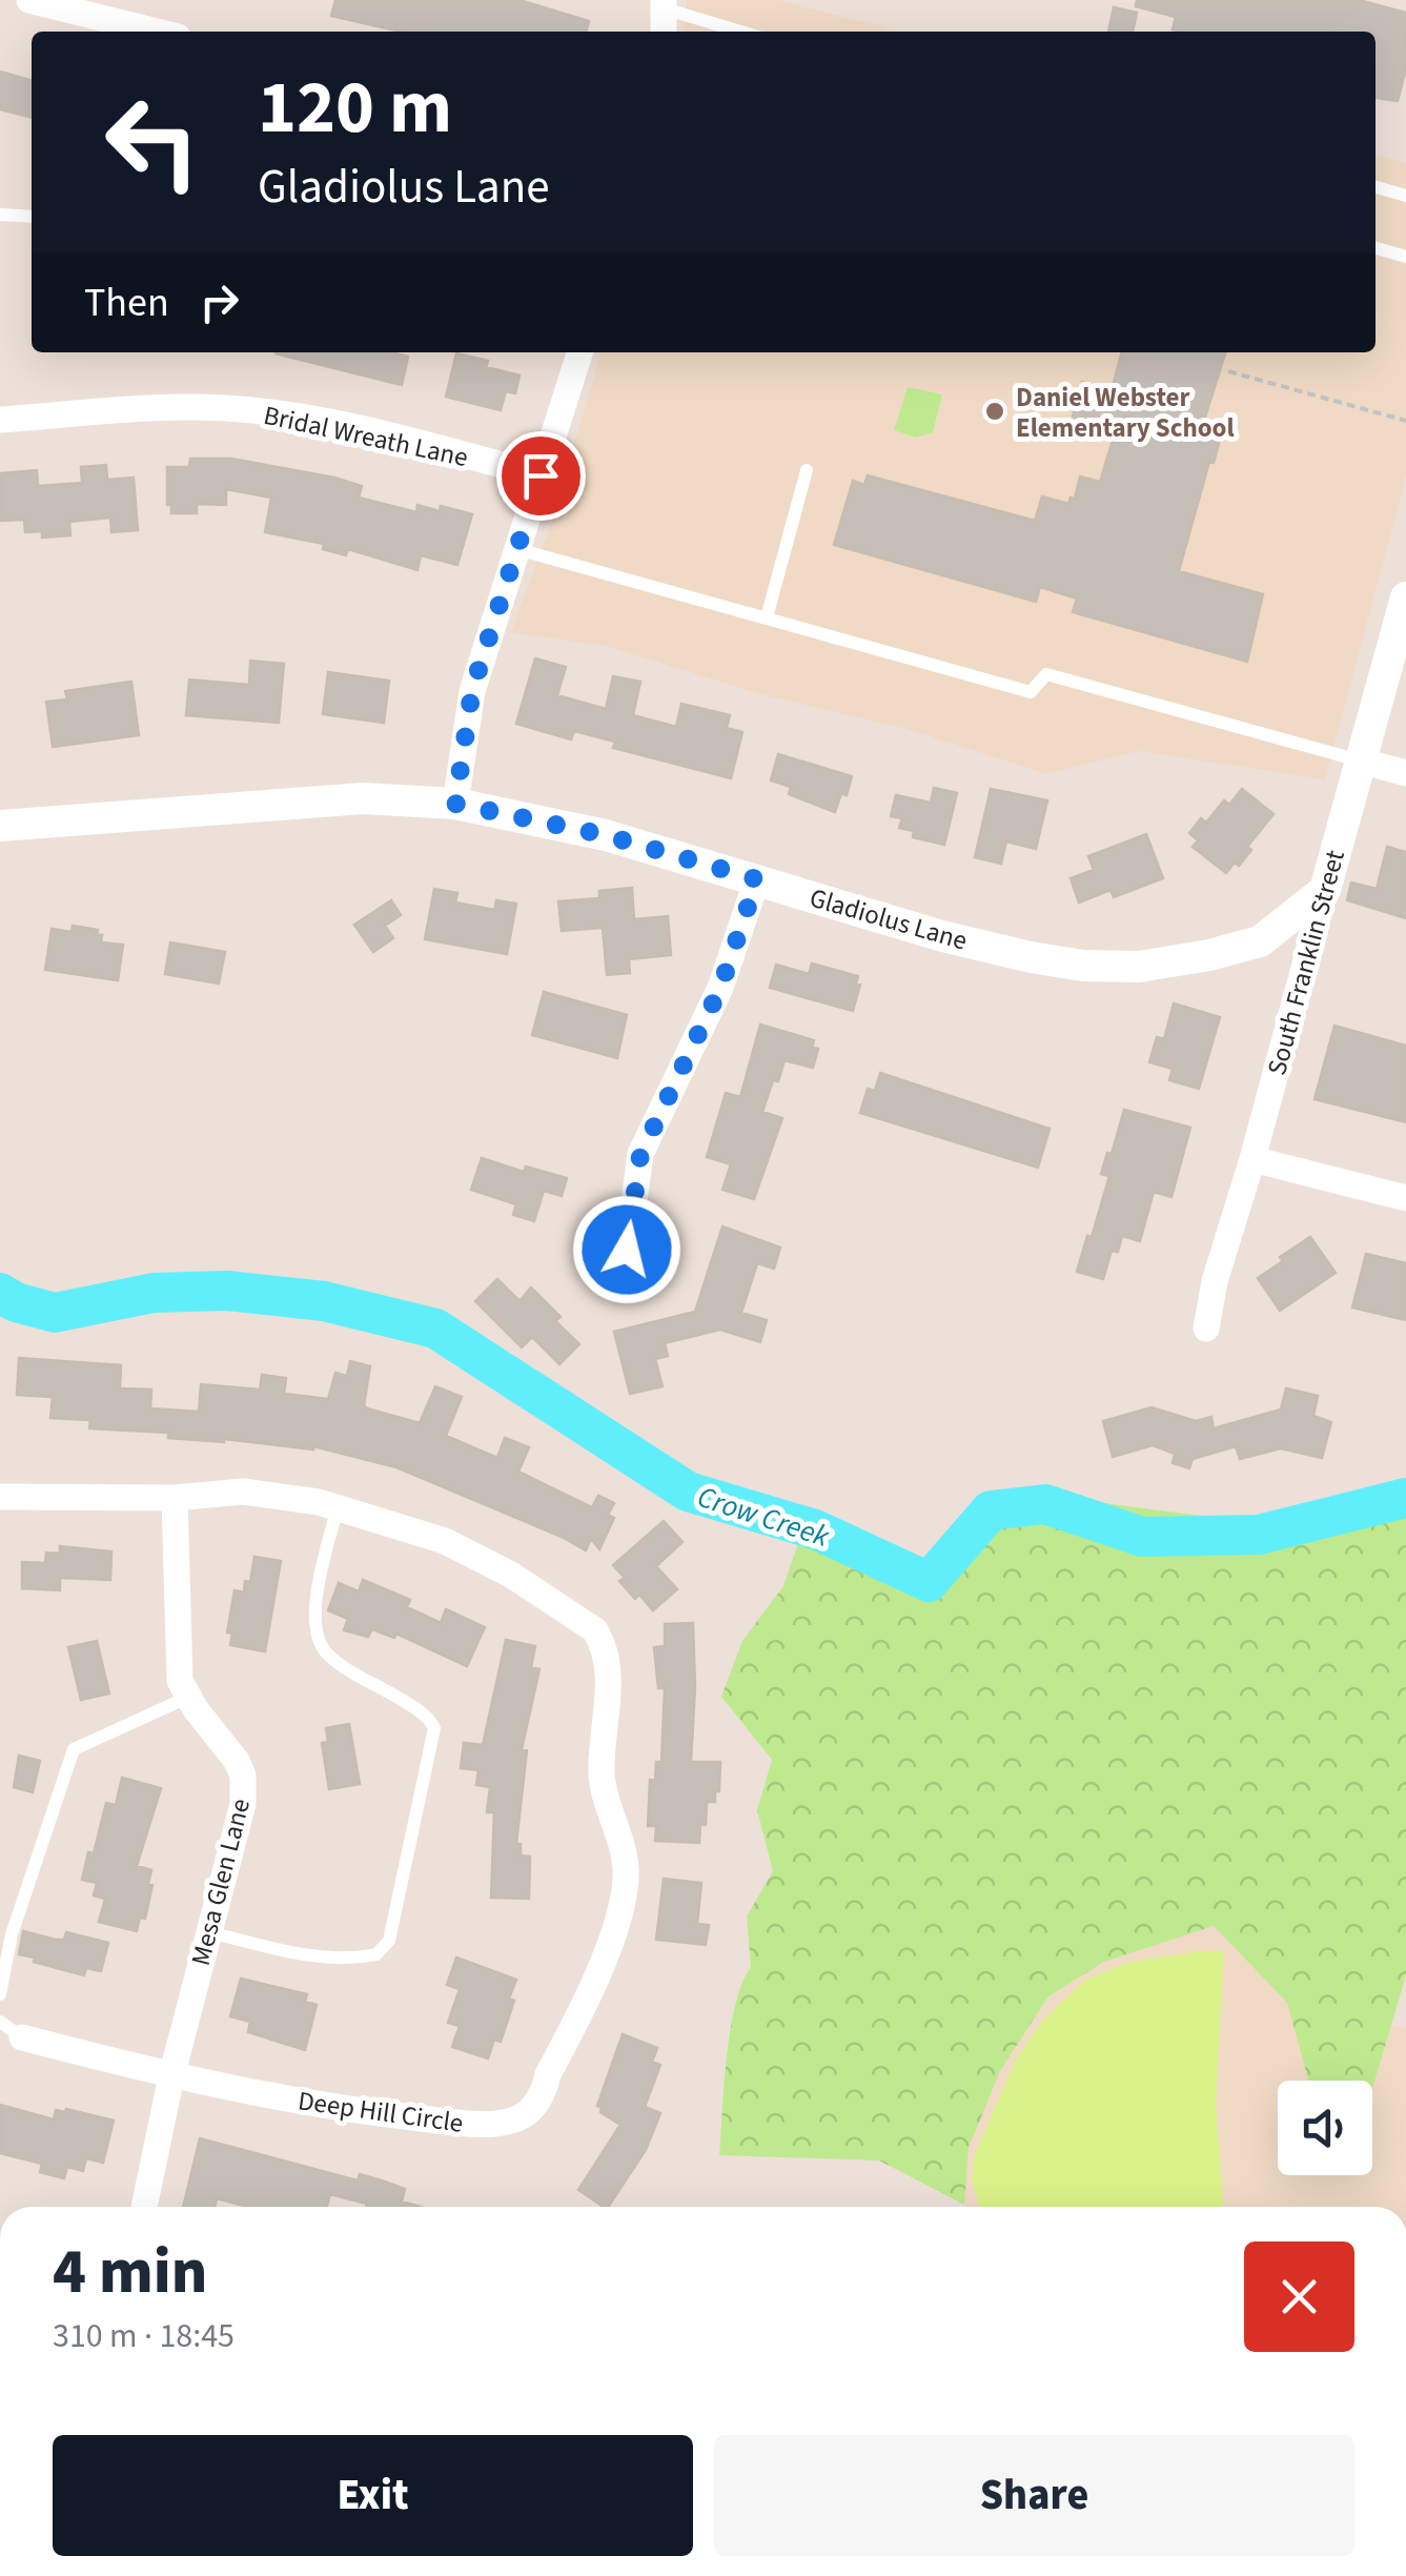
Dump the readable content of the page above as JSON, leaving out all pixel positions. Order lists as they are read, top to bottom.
{
  "streets": {
    "street": [
      "Bridal Wreath Lane",
      "Gladiolus Lane",
      "South Franklin Street",
      "Mesa Glen Lane",
      "Deep Hill Circle"
    ]
  },
  "crossings": [
    ["Gladiolus Lane", "South Franklin Street"],
    ["Mesa Glen Lane", "Deep Hill Circle"]
  ],
  "water": ["Crow Creek"],
  "places": ["Daniel Webster Elementary School"],
  "page": {
    "turn": ["120 m", "Gladiolus Lane"],
    "then": "Then",
    "heading": ["4 min", "310 m · 18:45"],
    "buttons": ["Exit", "Share"]
  }
}
